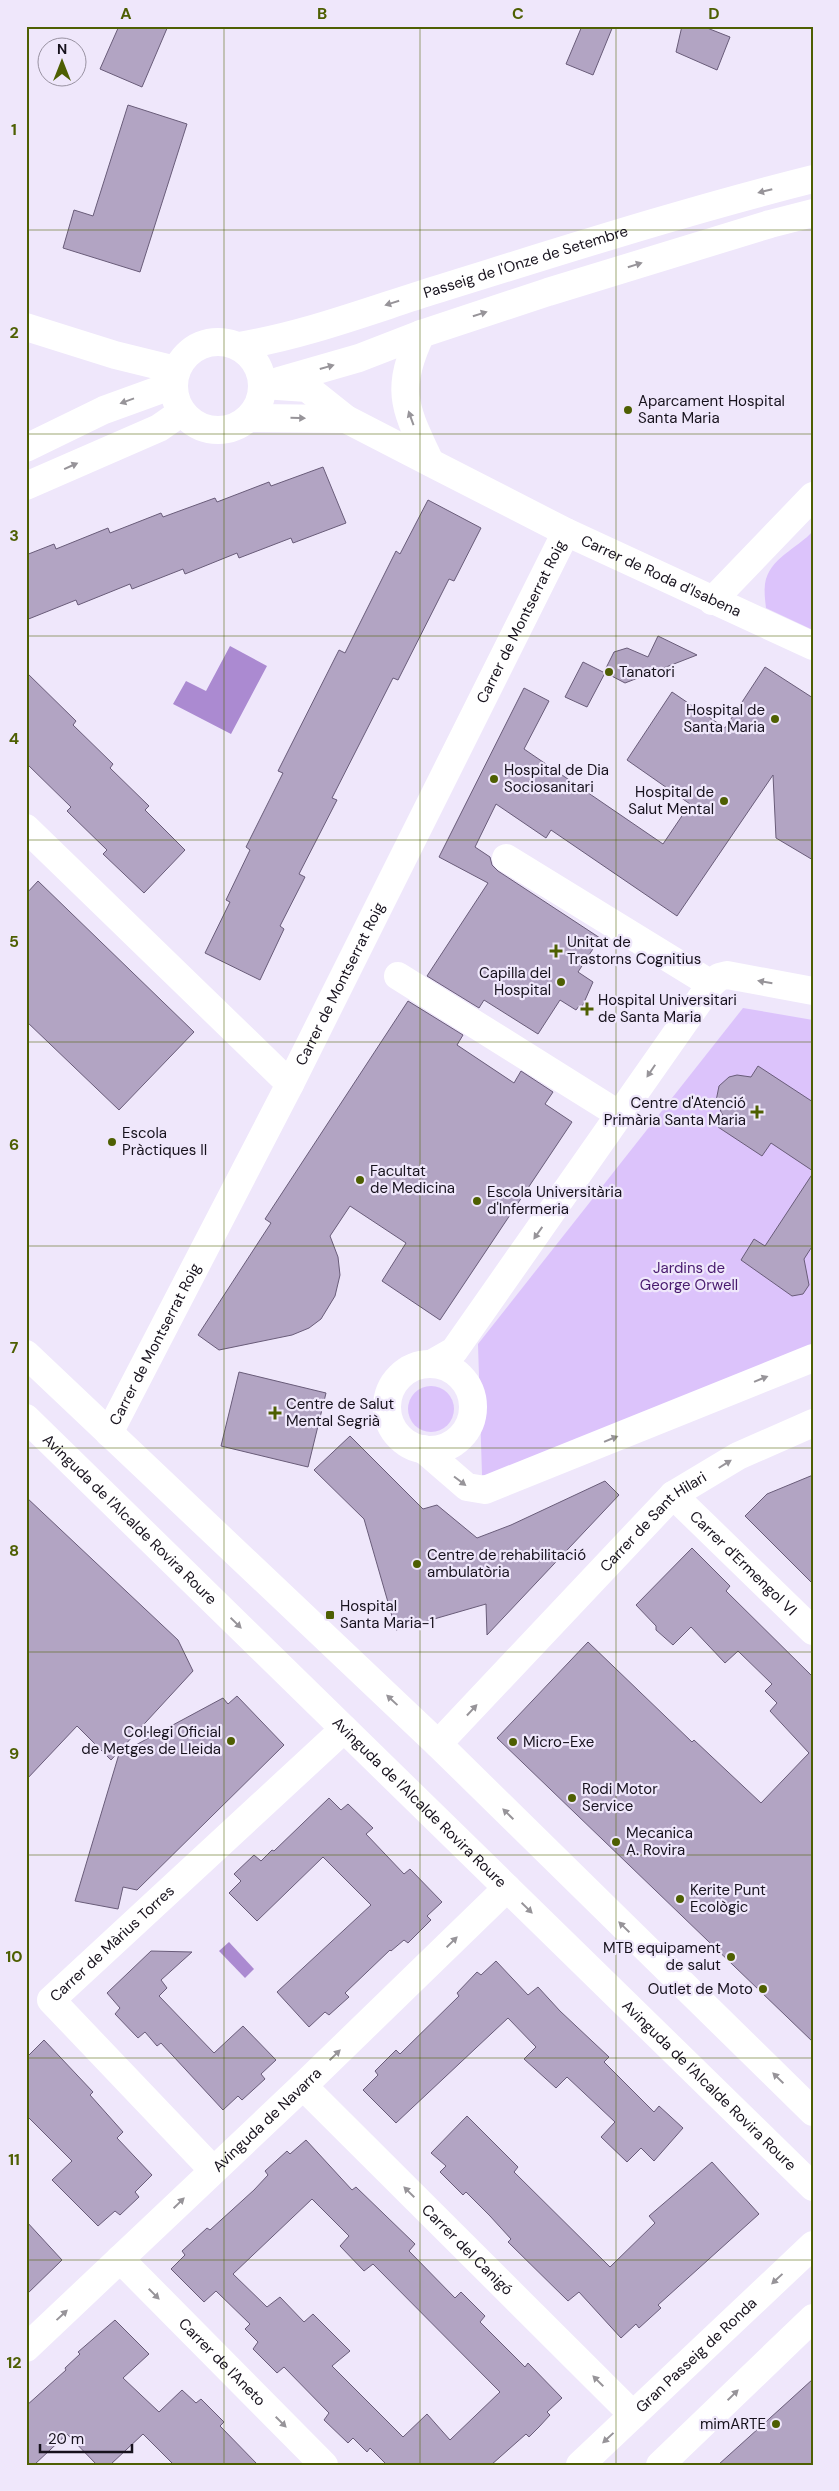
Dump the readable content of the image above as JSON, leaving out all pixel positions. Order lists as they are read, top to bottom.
{
  "streets": {
    "street": [
      "Passeig de l'Onze de Setembre",
      "Carrer de Roda d'Isabena",
      "Carrer de Montserrat Roig",
      "Avinguda de l'Alcalde Rovira Roure",
      "Carrer de Sant Hilari",
      "Carrer d'Ermengol VI",
      "Carrer de Màrius Torres",
      "Avinguda de Navarra",
      "Carrer del Canigó",
      "Gran Passeig de Ronda",
      "Carrer de l'Aneto"
    ]
  },
  "crossings": [
    ["Passeig de l'Onze de Setembre", "Carrer de Roda d'Isabena"],
    ["Carrer de Roda d'Isabena", "Carrer de Montserrat Roig"],
    ["Avinguda de l'Alcalde Rovira Roure", "Carrer de Màrius Torres"],
    ["Avinguda de l'Alcalde Rovira Roure", "Avinguda de Navarra"],
    ["Carrer de Sant Hilari", "Carrer d'Ermengol VI"],
    ["Carrer de Màrius Torres", "Avinguda de Navarra"],
    ["Avinguda de Navarra", "Carrer del Canigó"],
    ["Avinguda de Navarra", "Carrer de l'Aneto"],
    ["Carrer del Canigó", "Gran Passeig de Ronda"]
  ],
  "one_way": [
    "Carrer de Sant Hilari",
    "Avinguda de Navarra",
    "Carrer del Canigó",
    "Carrer de l'Aneto"
  ],
  "parks": ["Jardins de George Orwell"],
  "places": {
    "other": [
      "Aparcament Hospital Santa Maria",
      "Tanatori",
      "Hospital de Santa Maria",
      "Hospital de Dia Sociosanitari",
      "Hospital de Salut Mental",
      "Capilla del Hospital",
      "Escola Pràctiques II",
      "Facultat de Medicina",
      "Escola Universitària d'Infermeria",
      "Centre de rehabilitació ambulatòria",
      "Col·legi Oficial de Metges de Lleida",
      "Micro-Exe",
      "Rodi Motor Service",
      "Mecanica A. Rovira",
      "Kerite Punt Ecològic",
      "MTB equipament de salut",
      "Outlet de Moto",
      "mimARTE"
    ],
    "health": [
      "Unitat de Trastorns Cognitius",
      "Hospital Universitari de Santa Maria",
      "Centre d'Atenció Primària Santa Maria",
      "Centre de Salut Mental Segrià"
    ],
    "transit": ["Hospital Santa Maria-1"]
  },
  "scale_bar": "20 m",
  "north": "top",
  "grid": {
    "columns": [
      "A",
      "B",
      "C",
      "D"
    ],
    "rows": [
      "1",
      "2",
      "3",
      "4",
      "5",
      "6",
      "7",
      "8",
      "9",
      "10",
      "11",
      "12"
    ]
  }
}
